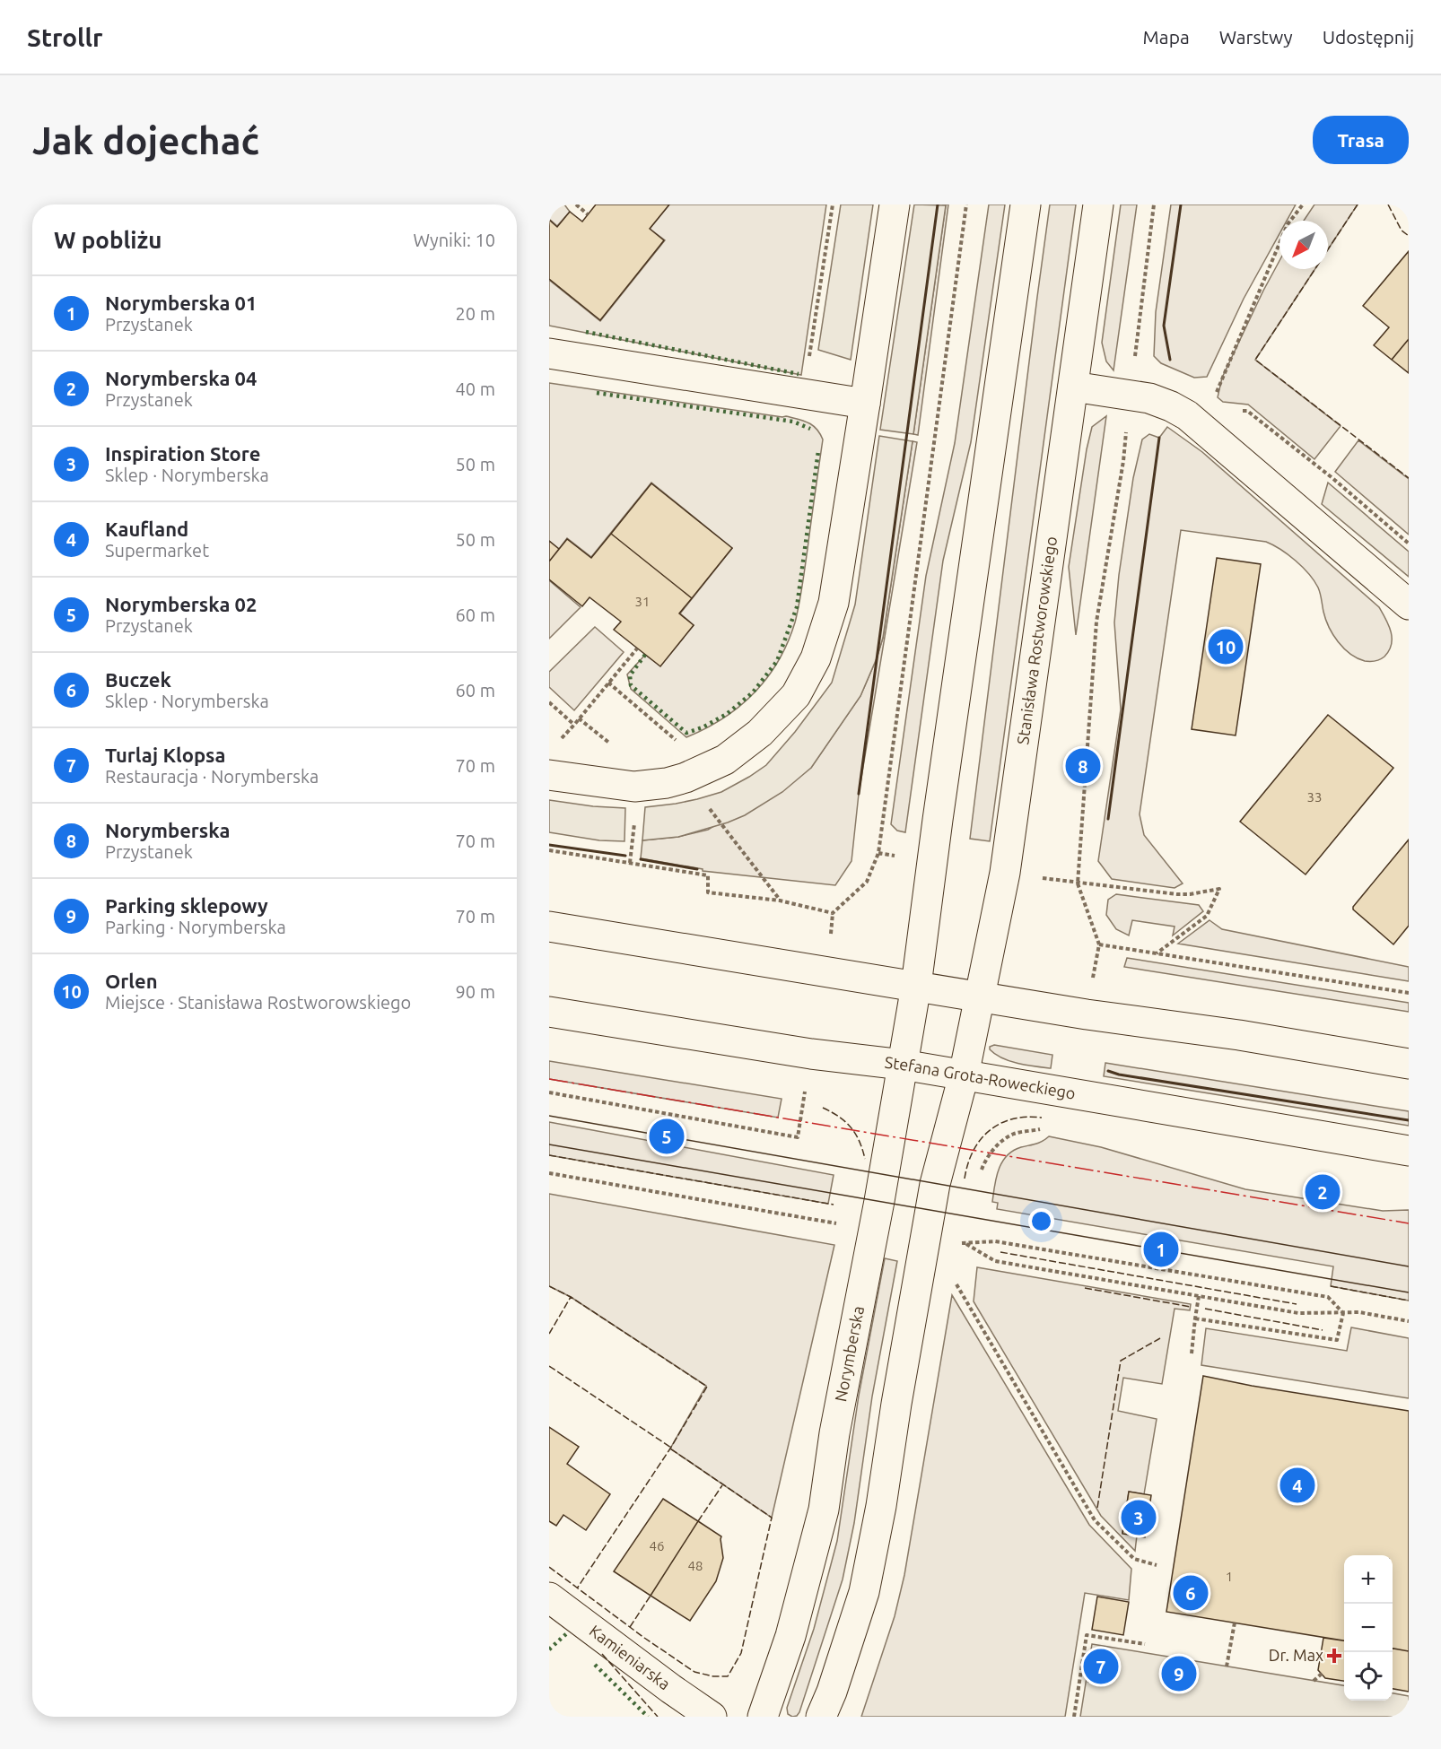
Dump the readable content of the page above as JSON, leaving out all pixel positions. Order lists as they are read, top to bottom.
{
  "streets": {
    "main road": [
      "Stanisława Rostworowskiego",
      "Stefana Grota-Roweckiego",
      "Norymberska",
      "Kamieniarska"
    ]
  },
  "crossings": [
    ["Stanisława Rostworowskiego", "Stefana Grota-Roweckiego"],
    ["Stefana Grota-Roweckiego", "Norymberska"]
  ],
  "places": {
    "health": ["Dr. Max"]
  },
  "house_numbers": [
    "31",
    "33",
    "46",
    "48",
    "1"
  ],
  "north": "bottom left",
  "page": {
    "header": "Strollr",
    "nav": ["Mapa", "Warstwy", "Udostępnij"],
    "buttons": "Trasa",
    "title": "Jak dojechać",
    "heading": ["W pobliżu", "Wyniki: 10"],
    "list": [
      {
        "mark": "1",
        "name": "Norymberska 01",
        "note": "Przystanek",
        "value": "20 m"
      },
      {
        "mark": "2",
        "name": "Norymberska 04",
        "note": "Przystanek",
        "value": "40 m"
      },
      {
        "mark": "3",
        "name": "Inspiration Store",
        "note": "Sklep · Norymberska",
        "value": "50 m"
      },
      {
        "mark": "4",
        "name": "Kaufland",
        "note": "Supermarket",
        "value": "50 m"
      },
      {
        "mark": "5",
        "name": "Norymberska 02",
        "note": "Przystanek",
        "value": "60 m"
      },
      {
        "mark": "6",
        "name": "Buczek",
        "note": "Sklep · Norymberska",
        "value": "60 m"
      },
      {
        "mark": "7",
        "name": "Turlaj Klopsa",
        "note": "Restauracja · Norymberska",
        "value": "70 m"
      },
      {
        "mark": "8",
        "name": "Norymberska",
        "note": "Przystanek",
        "value": "70 m"
      },
      {
        "mark": "9",
        "name": "Parking sklepowy",
        "note": "Parking · Norymberska",
        "value": "70 m"
      },
      {
        "mark": "10",
        "name": "Orlen",
        "note": "Miejsce · Stanisława Rostworowskiego",
        "value": "90 m"
      }
    ],
    "pins": [
      "10",
      "8",
      "5",
      "2",
      "1",
      "4",
      "3",
      "6",
      "7",
      "9"
    ],
    "map_buttons": ["+", "−"]
  }
}
